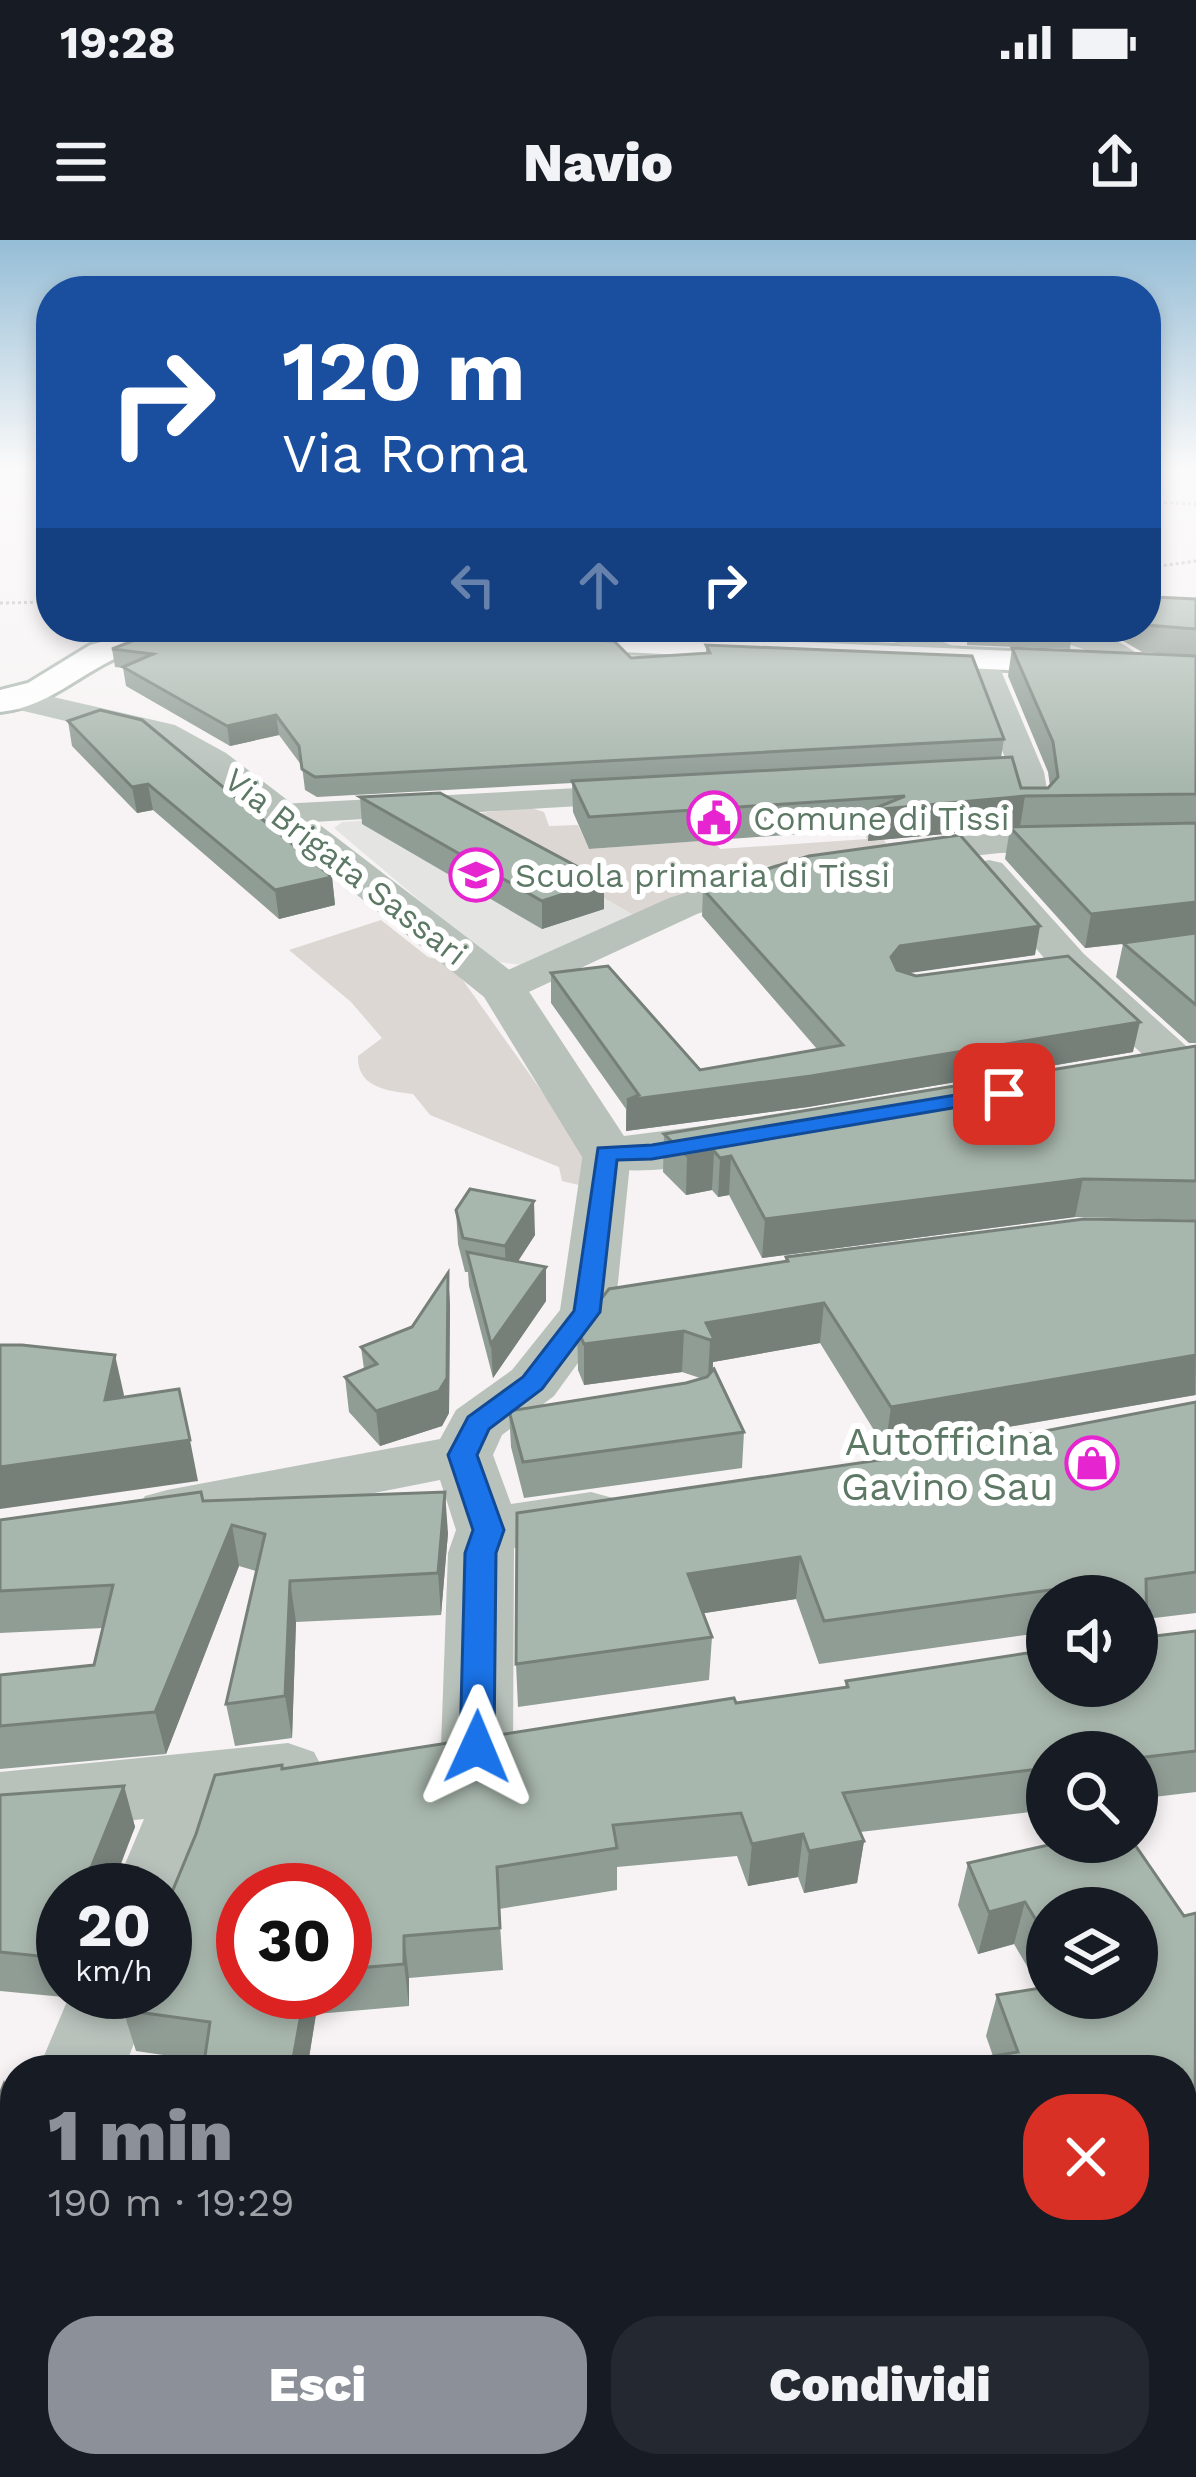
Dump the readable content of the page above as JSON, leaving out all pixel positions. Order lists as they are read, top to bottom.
{
  "streets": {
    "street": ["Via Brigata Sassari"]
  },
  "places": {
    "public building": ["Comune di Tissi"],
    "school or university": ["Scuola primaria di Tissi"],
    "shop": ["Autofficina Gavino Sau"]
  },
  "page": {
    "status": "19:28",
    "header": "Navio",
    "turn": ["120 m", "Via Roma"],
    "speed": "20 km/h",
    "limit": "30",
    "heading": ["1 min", "190 m · 19:29"],
    "buttons": ["Esci", "Condividi"]
  }
}
